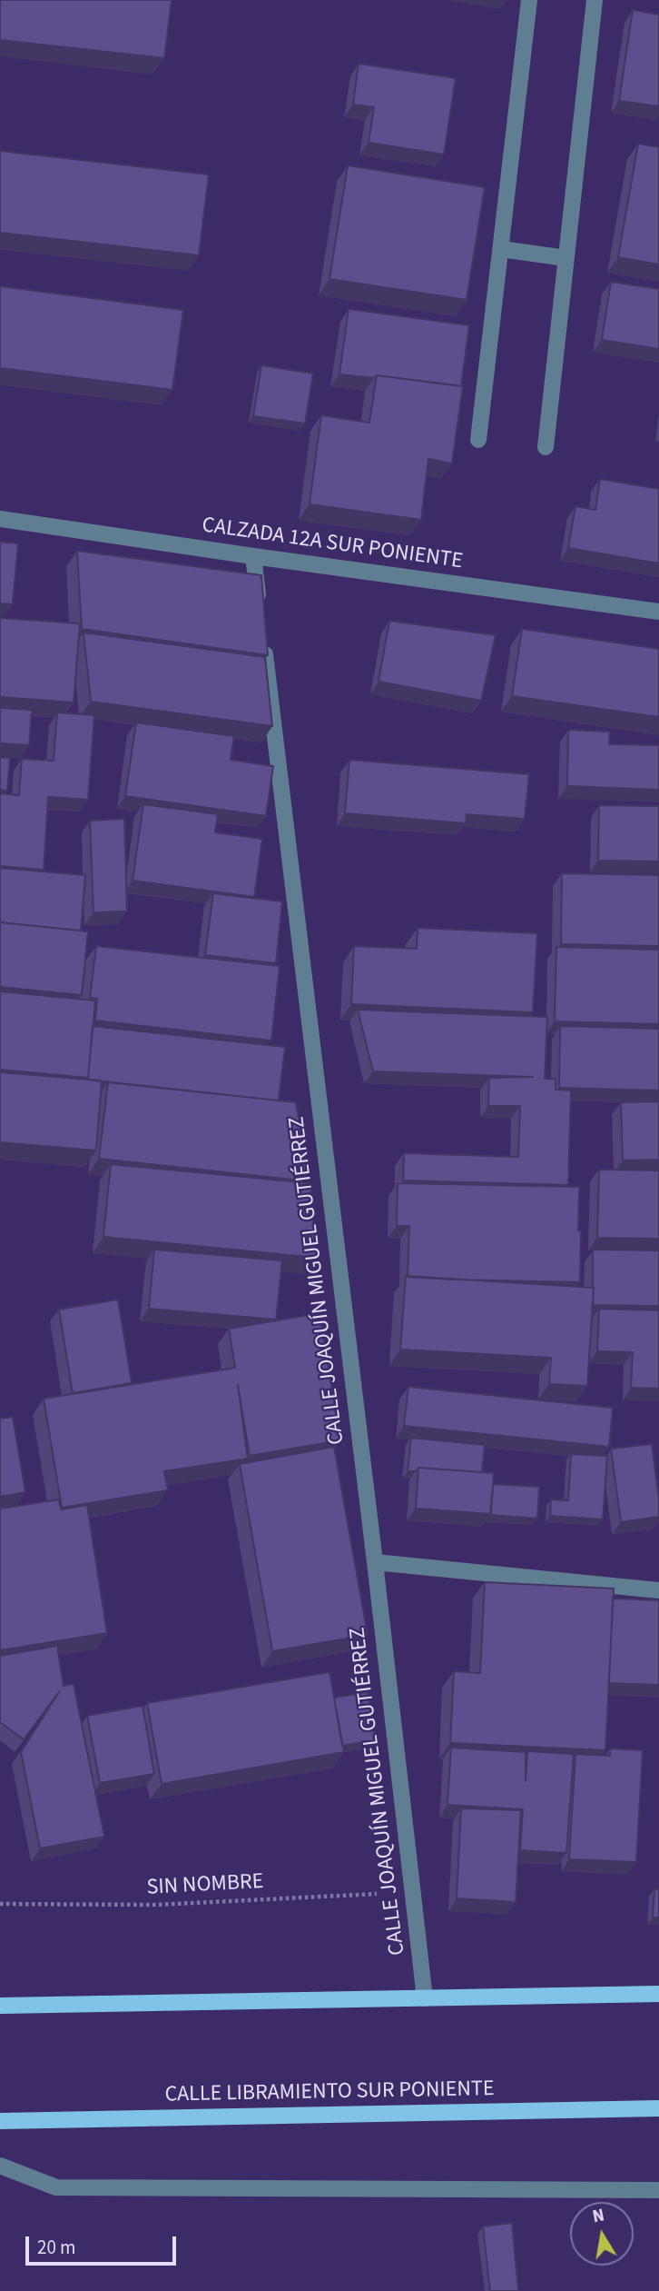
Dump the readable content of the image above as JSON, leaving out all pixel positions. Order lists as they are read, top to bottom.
{
  "streets": {
    "main road": ["CALLE LIBRAMIENTO SUR PONIENTE"],
    "street": ["CALZADA 12A SUR PONIENTE", "CALLE JOAQUÍN MIGUEL GUTIÉRREZ"],
    "path": ["SIN NOMBRE"]
  },
  "crossings": [
    ["CALLE JOAQUÍN MIGUEL GUTIÉRREZ", "SIN NOMBRE"]
  ],
  "scale_bar": "20 m",
  "north": "top"
}
